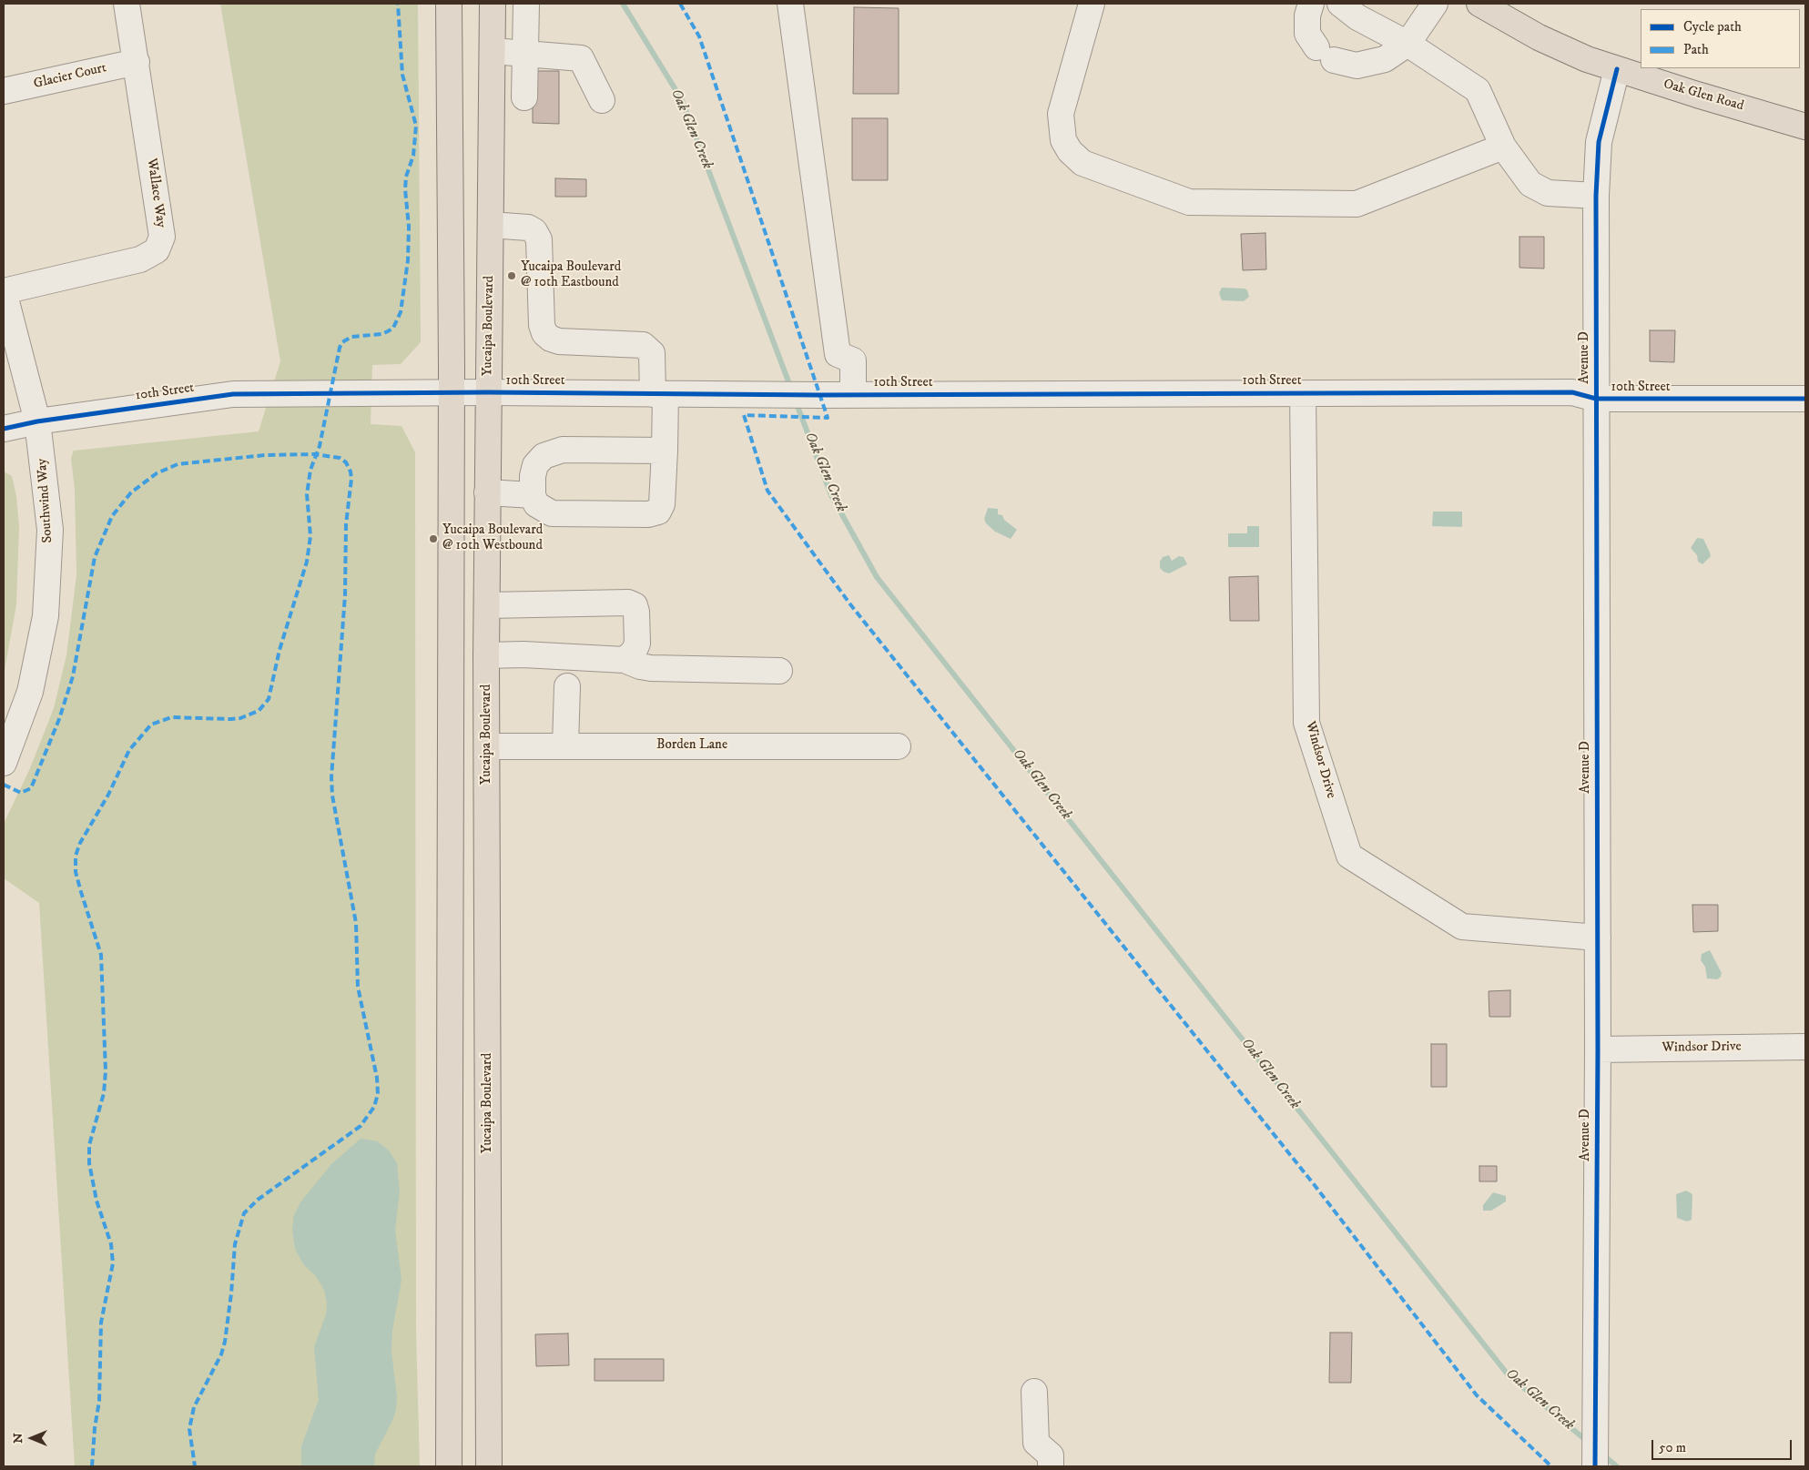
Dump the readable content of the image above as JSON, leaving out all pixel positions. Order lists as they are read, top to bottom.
{
  "streets": {
    "main road": ["Oak Glen Road", "Yucaipa Boulevard"],
    "street": [
      "Glacier Court",
      "Wallace Way",
      "Avenue D",
      "10th Street",
      "Southwind Way",
      "Borden Lane",
      "Windsor Drive"
    ]
  },
  "crossings": [
    ["Glacier Court", "Wallace Way"],
    ["Oak Glen Road", "Avenue D"],
    ["Wallace Way", "Southwind Way"],
    ["Yucaipa Boulevard", "10th Street"],
    ["Yucaipa Boulevard", "Borden Lane"],
    ["Avenue D", "10th Street"],
    ["Avenue D", "Windsor Drive"],
    ["10th Street", "Southwind Way"],
    ["10th Street", "Windsor Drive"]
  ],
  "water": ["Oak Glen Creek"],
  "places": ["Yucaipa Boulevard @ 10th Eastbound", "Yucaipa Boulevard @ 10th Westbound"],
  "legend": ["Cycle path", "Path"],
  "scale_bar": "50 m",
  "north": "left"
}
